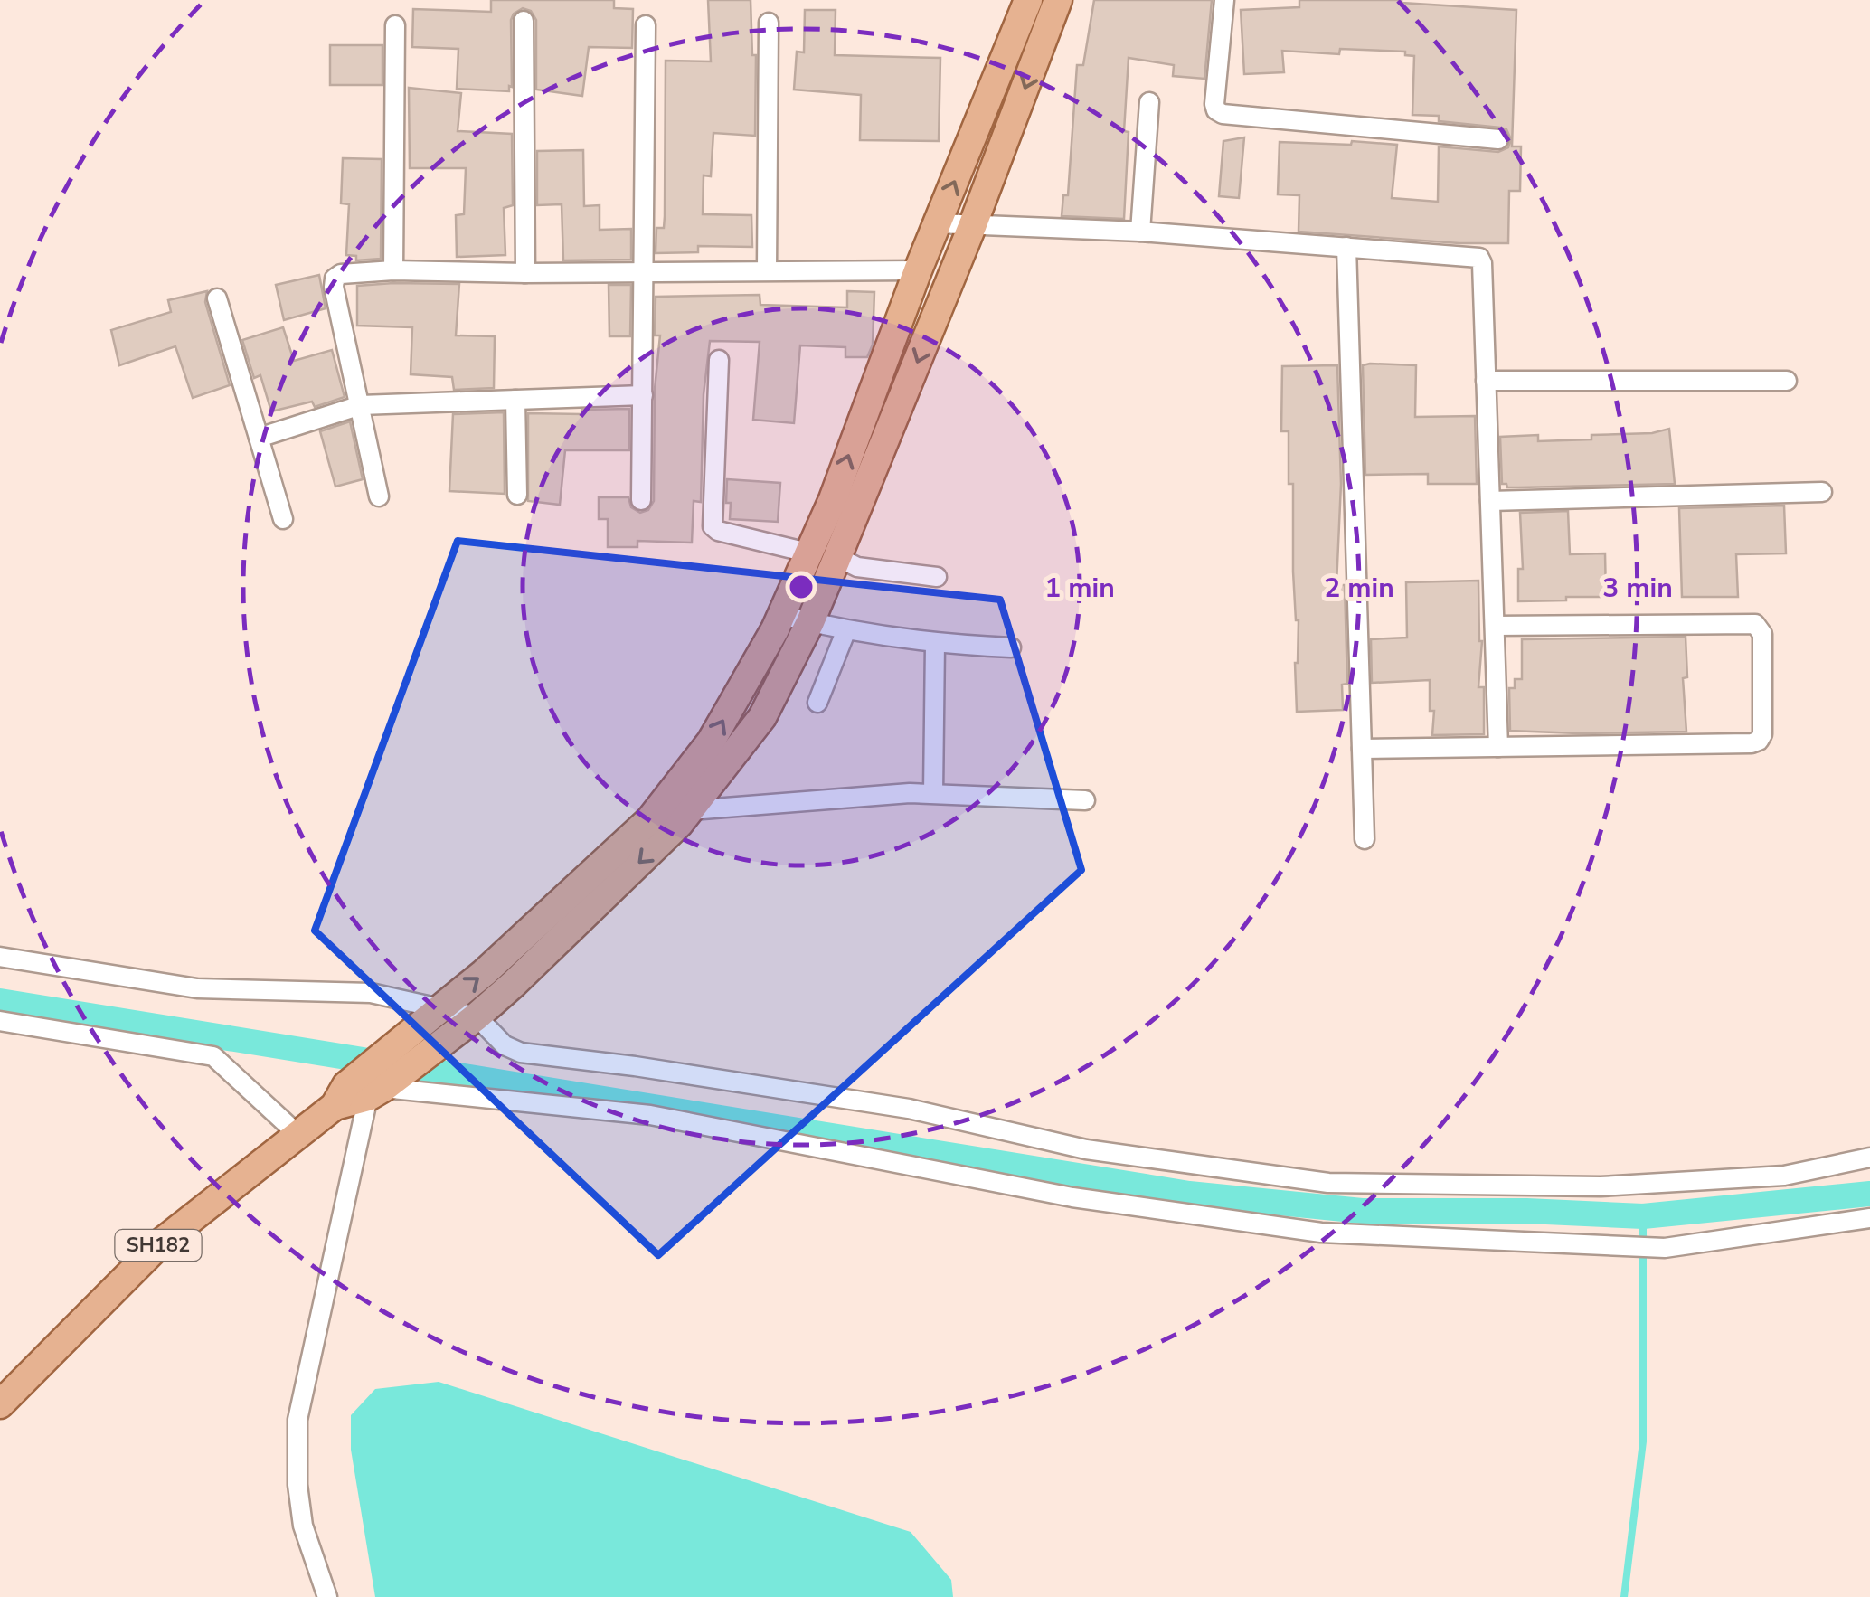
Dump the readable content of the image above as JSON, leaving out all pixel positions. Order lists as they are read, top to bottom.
{
  "streets": {
    "main road": ["SH182"]
  },
  "rings": ["1 min", "2 min", "3 min"]
}
